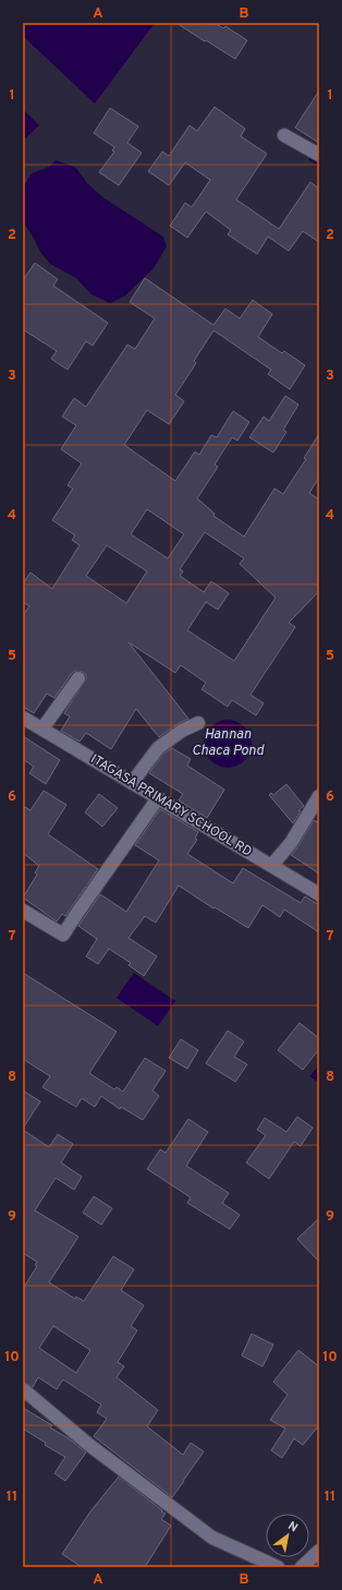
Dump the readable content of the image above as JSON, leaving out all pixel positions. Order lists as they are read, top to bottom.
{
  "streets": {
    "street": ["ITAGASA PRIMARY SCHOOL RD"]
  },
  "water": ["Hannan Chaca Pond"],
  "north": "top right",
  "grid": {
    "columns": ["A", "B"],
    "rows": [
      "1",
      "2",
      "3",
      "4",
      "5",
      "6",
      "7",
      "8",
      "9",
      "10",
      "11"
    ]
  }
}
